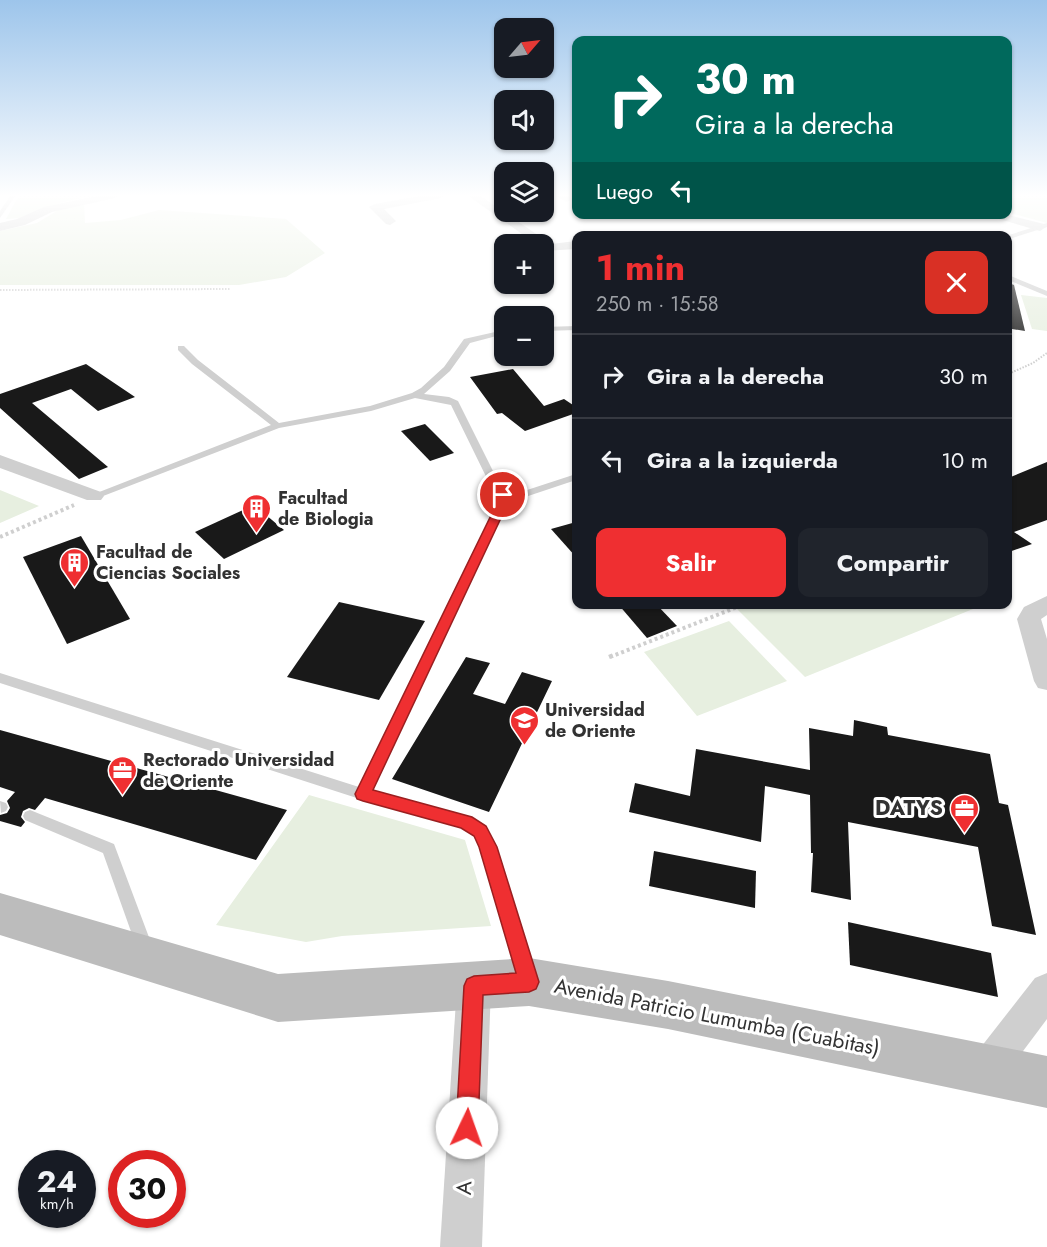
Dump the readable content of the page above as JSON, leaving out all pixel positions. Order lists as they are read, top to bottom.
{
  "streets": {
    "main road": ["Avenida Patricio Lumumba (Cuabitas)"],
    "street": ["A"]
  },
  "crossings": [
    ["Avenida Patricio Lumumba (Cuabitas)", "A"]
  ],
  "places": {
    "building": ["Facultad de Biologia", "Facultad de Ciencias Sociales"],
    "school or university": ["Universidad de Oriente"],
    "office": ["Rectorado Universidad de Oriente", "DATYS"]
  },
  "north": "top right",
  "page": {
    "map_buttons": ["+", "−"],
    "turn": ["30 m", "Gira a la derecha"],
    "then": "Luego",
    "heading": ["1 min", "250 m · 15:58"],
    "list": [
      {
        "name": "Gira a la derecha",
        "value": "30 m"
      },
      {
        "name": "Gira a la izquierda",
        "value": "10 m"
      }
    ],
    "buttons": ["Salir", "Compartir"],
    "speed": "24 km/h",
    "limit": "30"
  }
}
